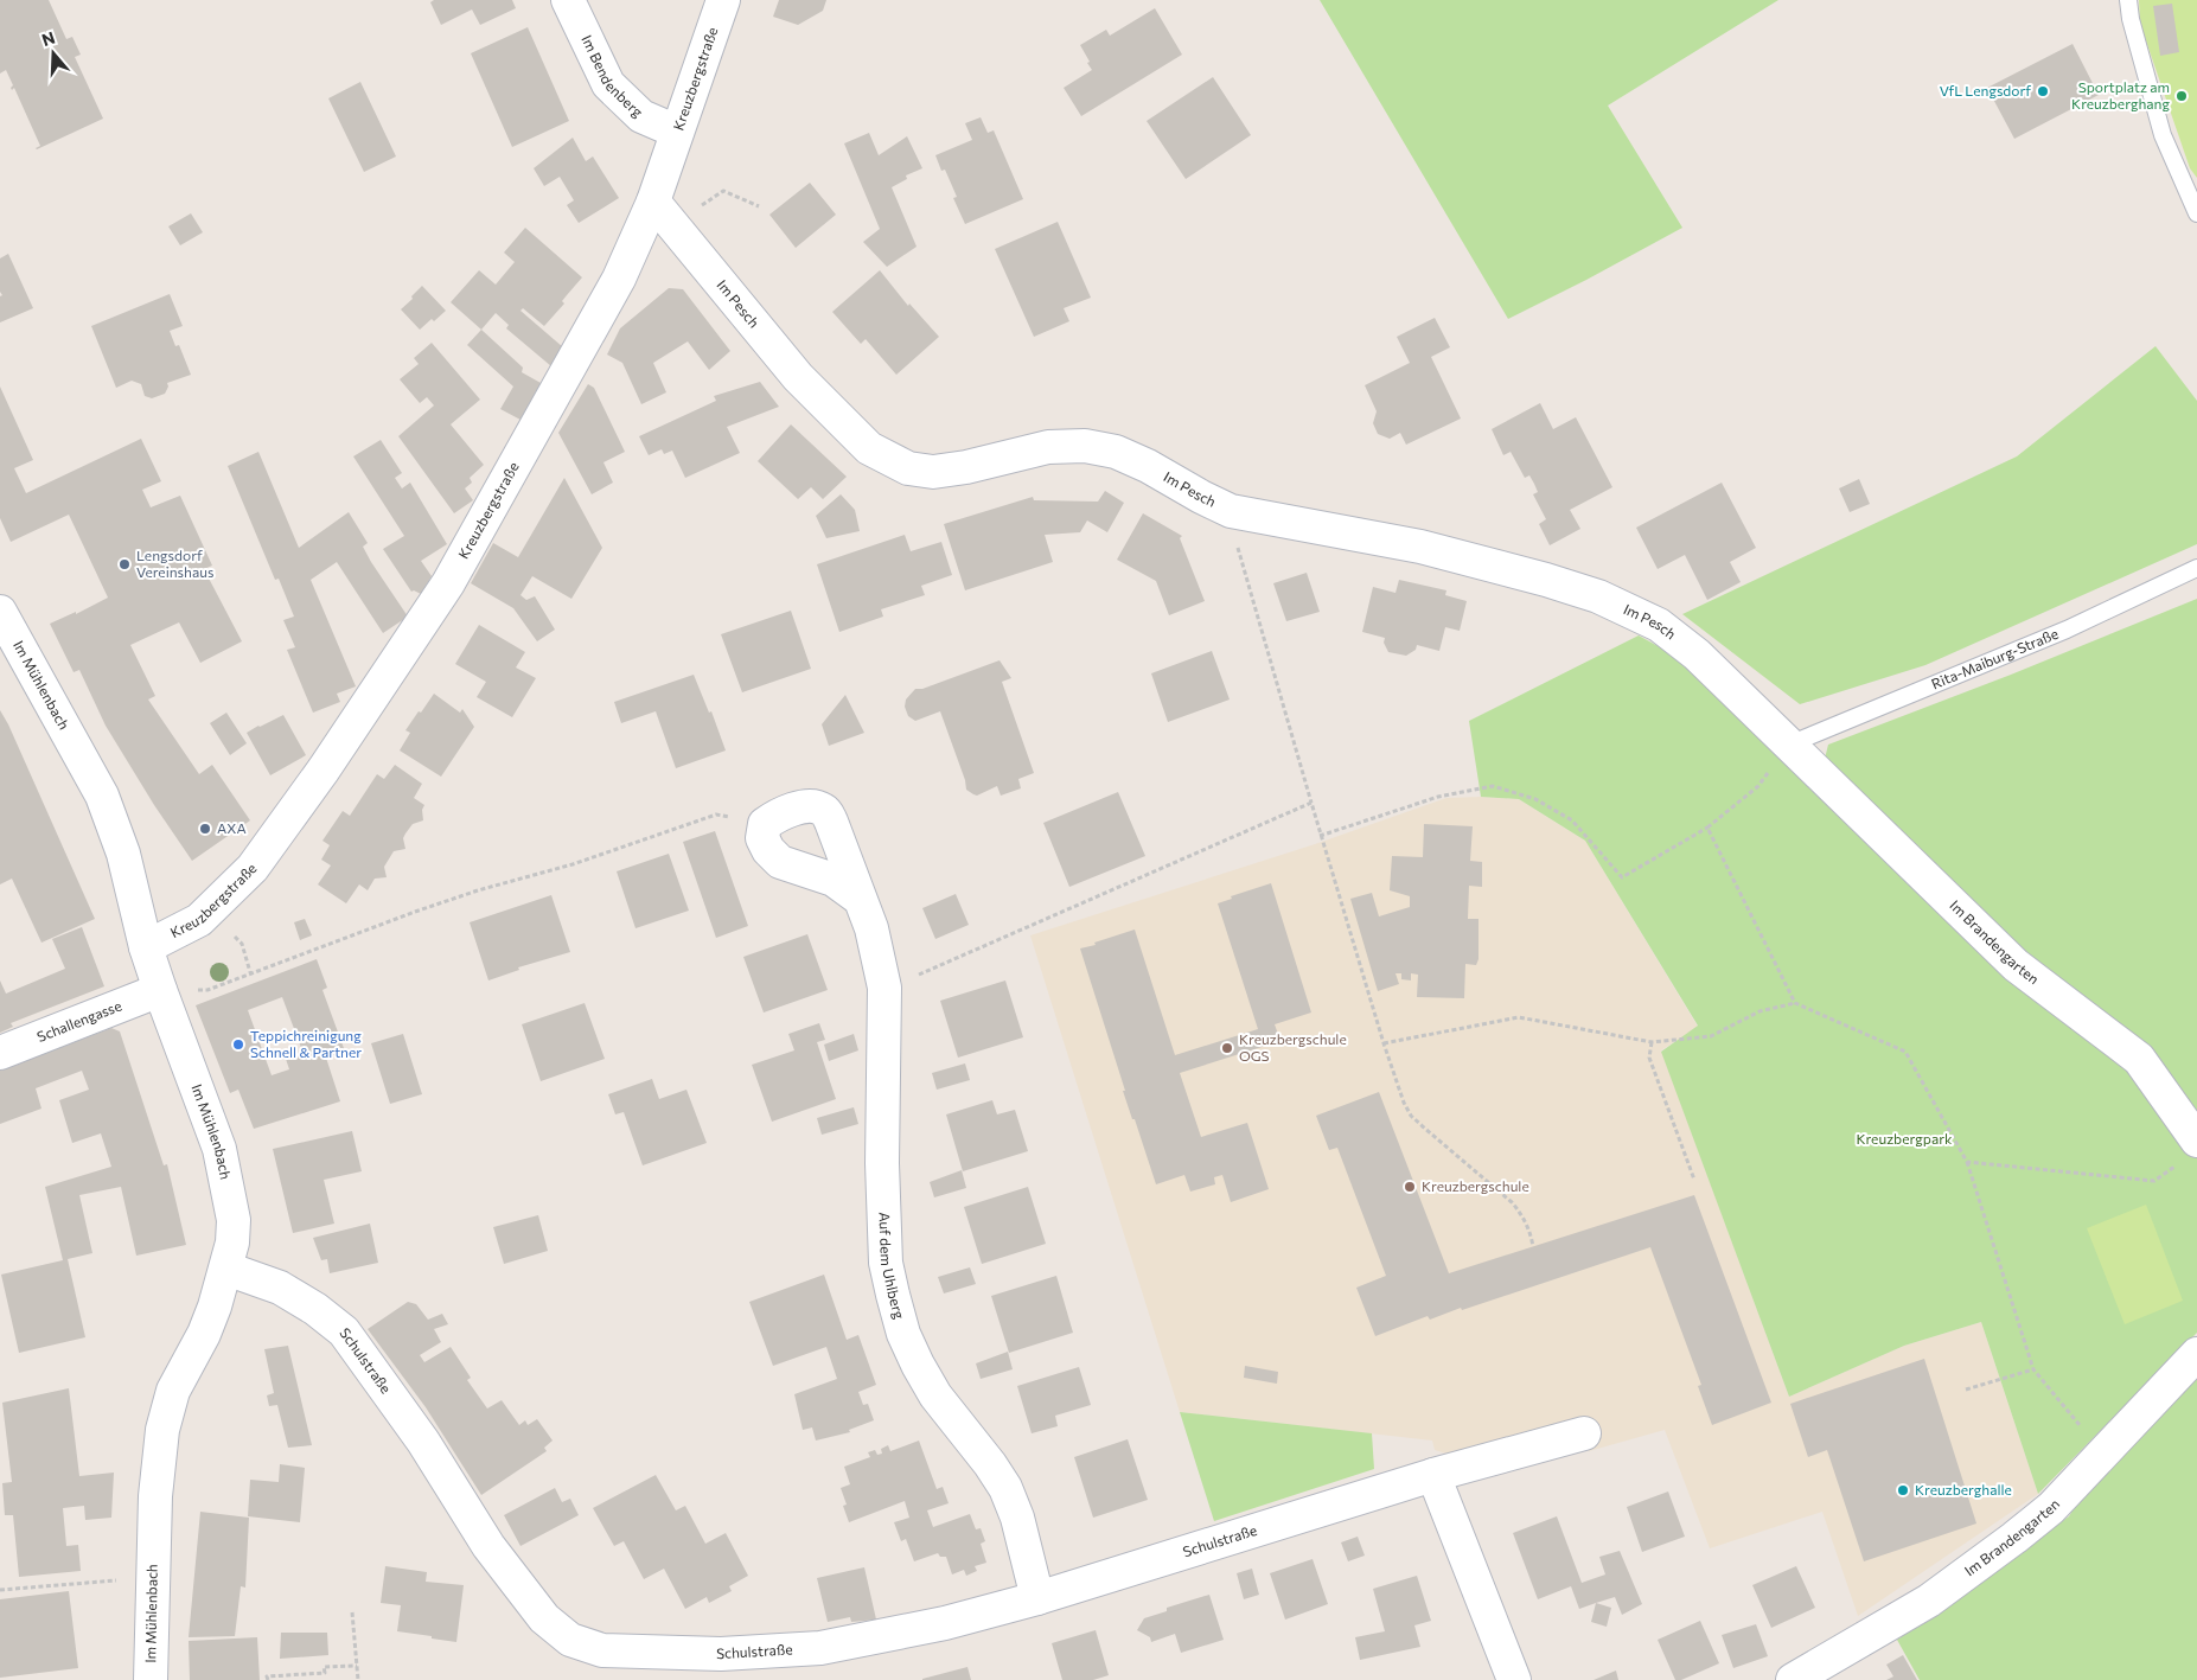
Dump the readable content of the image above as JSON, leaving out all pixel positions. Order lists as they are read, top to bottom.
{
  "streets": {
    "street": [
      "Im Bendenberg",
      "Kreuzbergstraße",
      "Im Pesch",
      "Im Mühlenbach",
      "Im Brandengarten",
      "Schallengasse",
      "Auf dem Uhlberg",
      "Schulstraße"
    ],
    "lane": ["Rita-Maiburg-Straße"]
  },
  "crossings": [
    ["Im Bendenberg", "Kreuzbergstraße"],
    ["Kreuzbergstraße", "Im Pesch"],
    ["Kreuzbergstraße", "Im Mühlenbach"],
    ["Im Pesch", "Rita-Maiburg-Straße"],
    ["Im Pesch", "Im Brandengarten"],
    ["Rita-Maiburg-Straße", "Im Brandengarten"],
    ["Im Mühlenbach", "Schallengasse"],
    ["Im Mühlenbach", "Schulstraße"],
    ["Auf dem Uhlberg", "Schulstraße"]
  ],
  "parks": ["Kreuzbergpark"],
  "places": [
    "VfL Lengsdorf",
    "Sportplatz am Kreuzberghang",
    "Lengsdorf Vereinshaus",
    "AXA",
    "Teppichreinigung Schnell & Partner",
    "Kreuzbergschule OGS",
    "Kreuzbergschule",
    "Kreuzberghalle"
  ],
  "north": "top"
}
